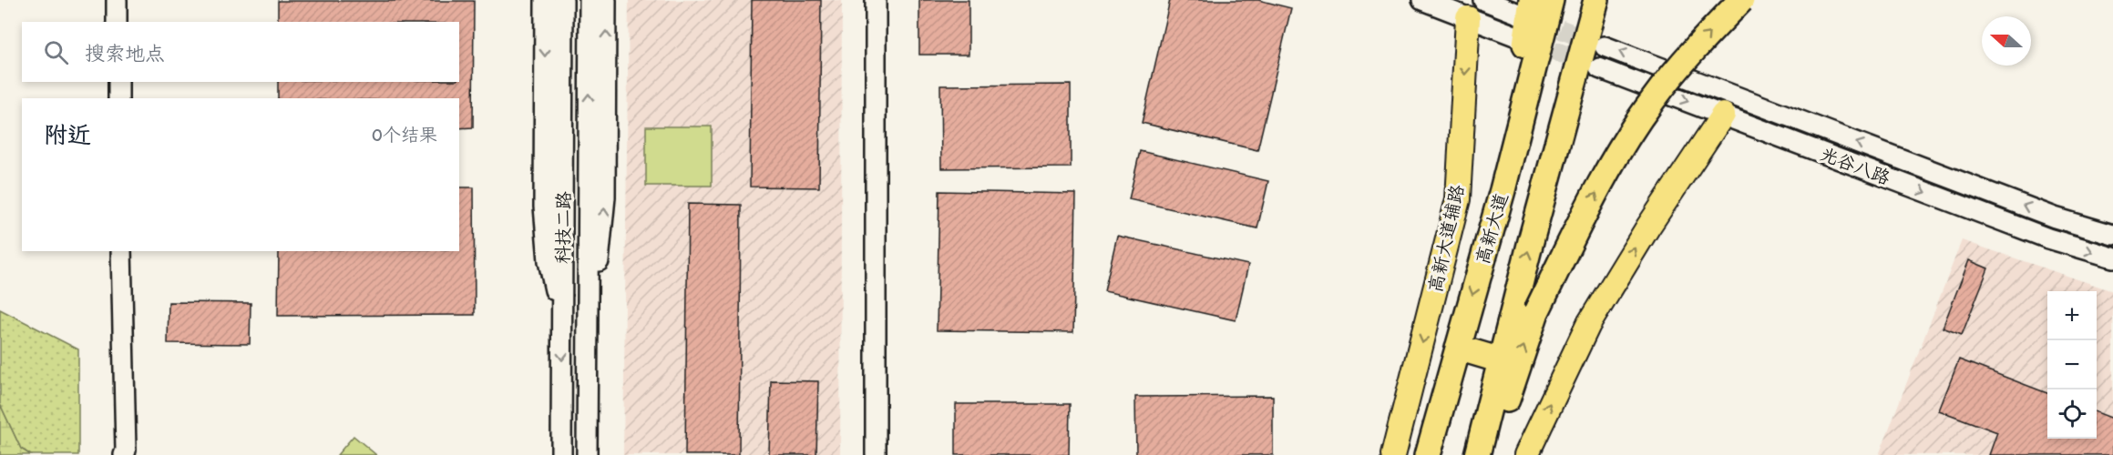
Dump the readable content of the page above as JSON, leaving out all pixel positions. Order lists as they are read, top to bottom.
{
  "streets": {
    "highway": ["高新大道"],
    "main road": ["高新大道辅路"],
    "street": ["光谷八路", "科技二路"]
  },
  "north": "left",
  "page": {
    "search": "搜索地点",
    "heading": ["附近", "0个结果"],
    "map_buttons": ["+", "−"]
  }
}
